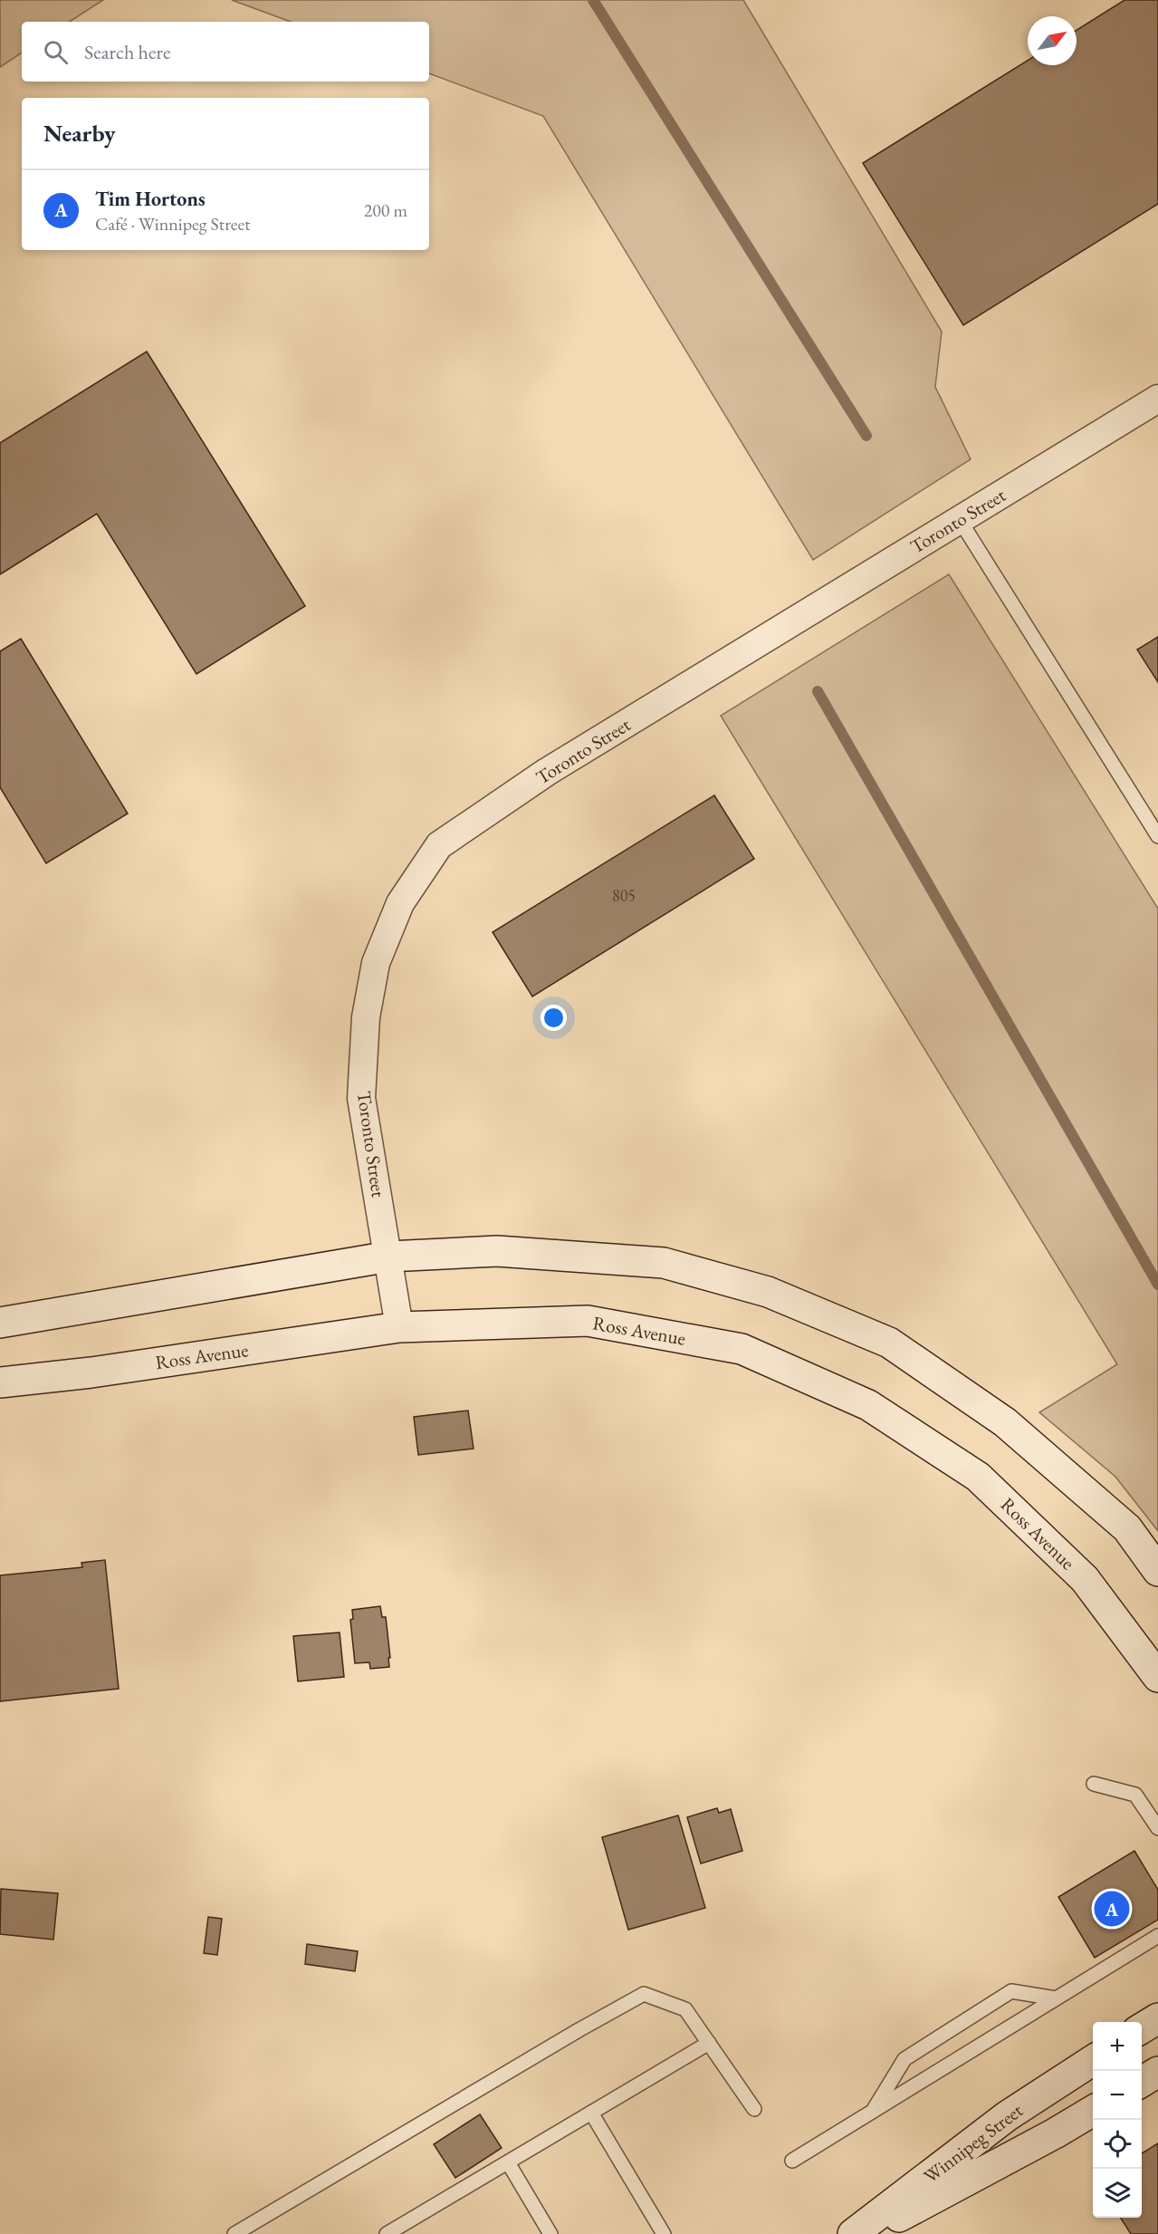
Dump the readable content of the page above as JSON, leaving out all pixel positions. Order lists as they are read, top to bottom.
{
  "streets": {
    "main road": ["Ross Avenue", "Winnipeg Street"],
    "street": ["Toronto Street"]
  },
  "crossings": [
    ["Toronto Street", "Ross Avenue"]
  ],
  "house_numbers": ["805"],
  "north": "top right",
  "page": {
    "search": "Search here",
    "heading": "Nearby",
    "list": [
      {
        "mark": "A",
        "name": "Tim Hortons",
        "note": "Café · Winnipeg Street",
        "value": "200 m"
      }
    ],
    "pins": "A",
    "map_buttons": ["+", "−"]
  }
}
